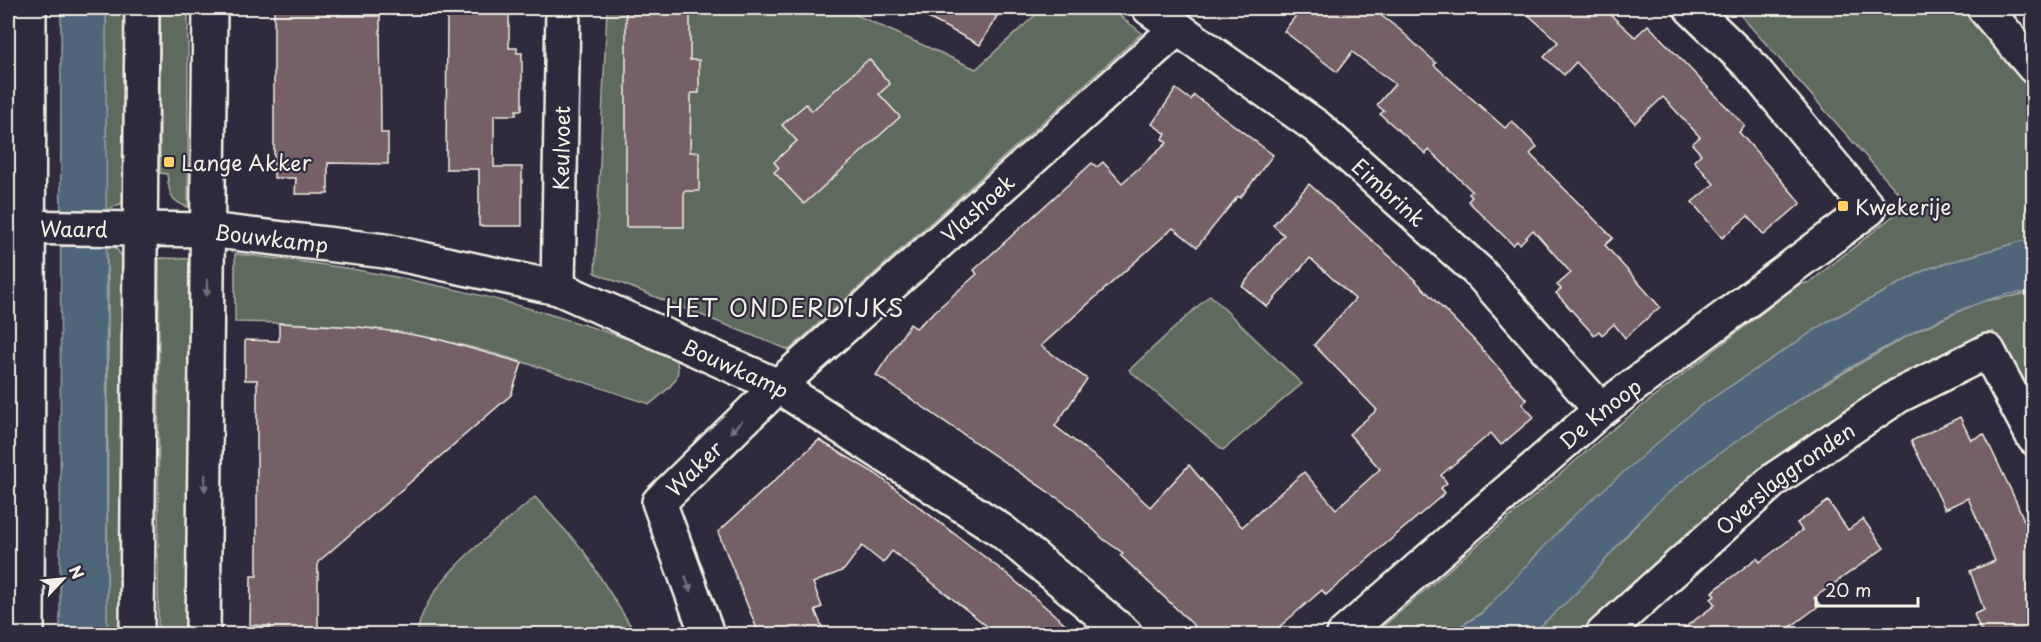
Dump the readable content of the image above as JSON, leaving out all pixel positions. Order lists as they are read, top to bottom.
{
  "streets": {
    "street": [
      "Keulvoet",
      "Eimbrink",
      "Vlashoek",
      "Waard",
      "Bouwkamp",
      "De Knoop",
      "Waker",
      "Overslaggronden"
    ]
  },
  "crossings": [
    ["Keulvoet", "Bouwkamp"],
    ["Eimbrink", "Vlashoek"],
    ["Eimbrink", "De Knoop"],
    ["Vlashoek", "Bouwkamp"],
    ["Vlashoek", "Waker"],
    ["Waard", "Bouwkamp"],
    ["Bouwkamp", "Waker"]
  ],
  "one_way": ["Waker"],
  "districts": ["HET ONDERDIJKS"],
  "places": {
    "transit": ["Lange Akker", "Kwekerije"]
  },
  "scale_bar": "20 m",
  "north": "top right"
}
